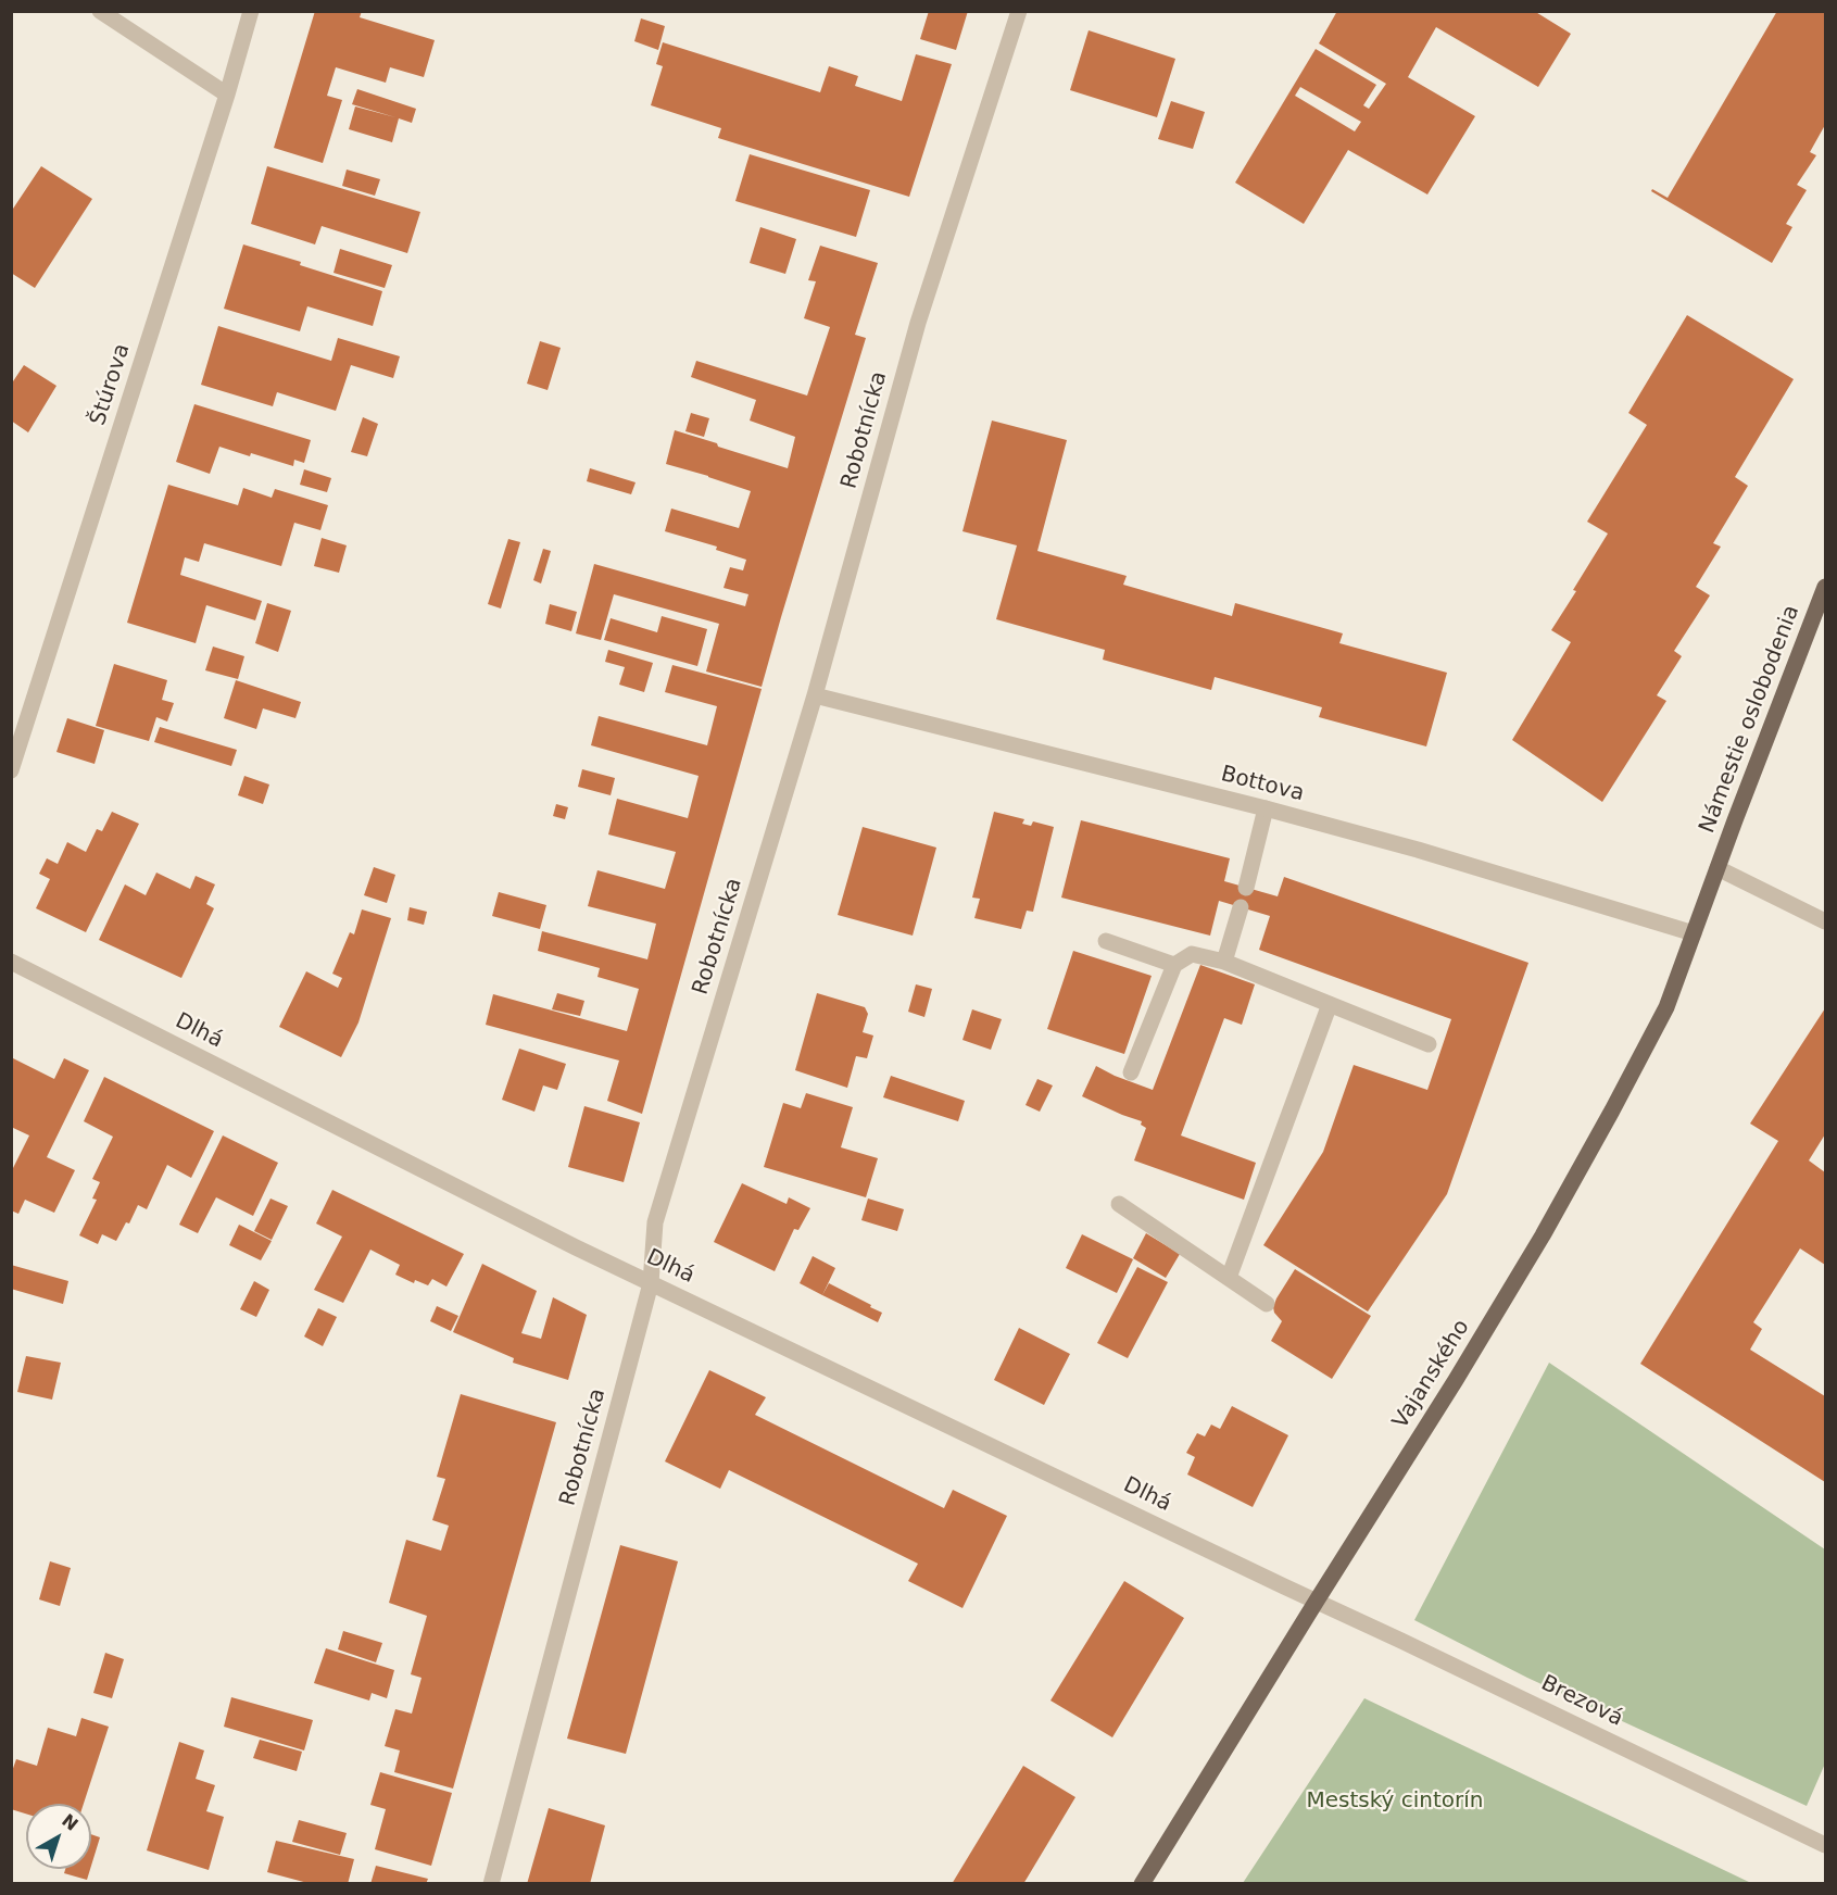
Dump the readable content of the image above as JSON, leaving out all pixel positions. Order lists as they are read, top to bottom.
{
  "streets": {
    "main road": ["Námestie oslobodenia", "Vajanského"],
    "street": [
      "Štúrova",
      "Robotnícka",
      "Bottova",
      "Dlhá",
      "Brezová"
    ]
  },
  "crossings": [
    ["Robotnícka", "Bottova"],
    ["Robotnícka", "Dlhá"],
    ["Námestie oslobodenia", "Vajanského"],
    ["Bottova", "Vajanského"],
    ["Dlhá", "Vajanského"],
    ["Dlhá", "Brezová"],
    ["Vajanského", "Brezová"]
  ],
  "parks": ["Mestský cintorín"],
  "north": "top right"
}
